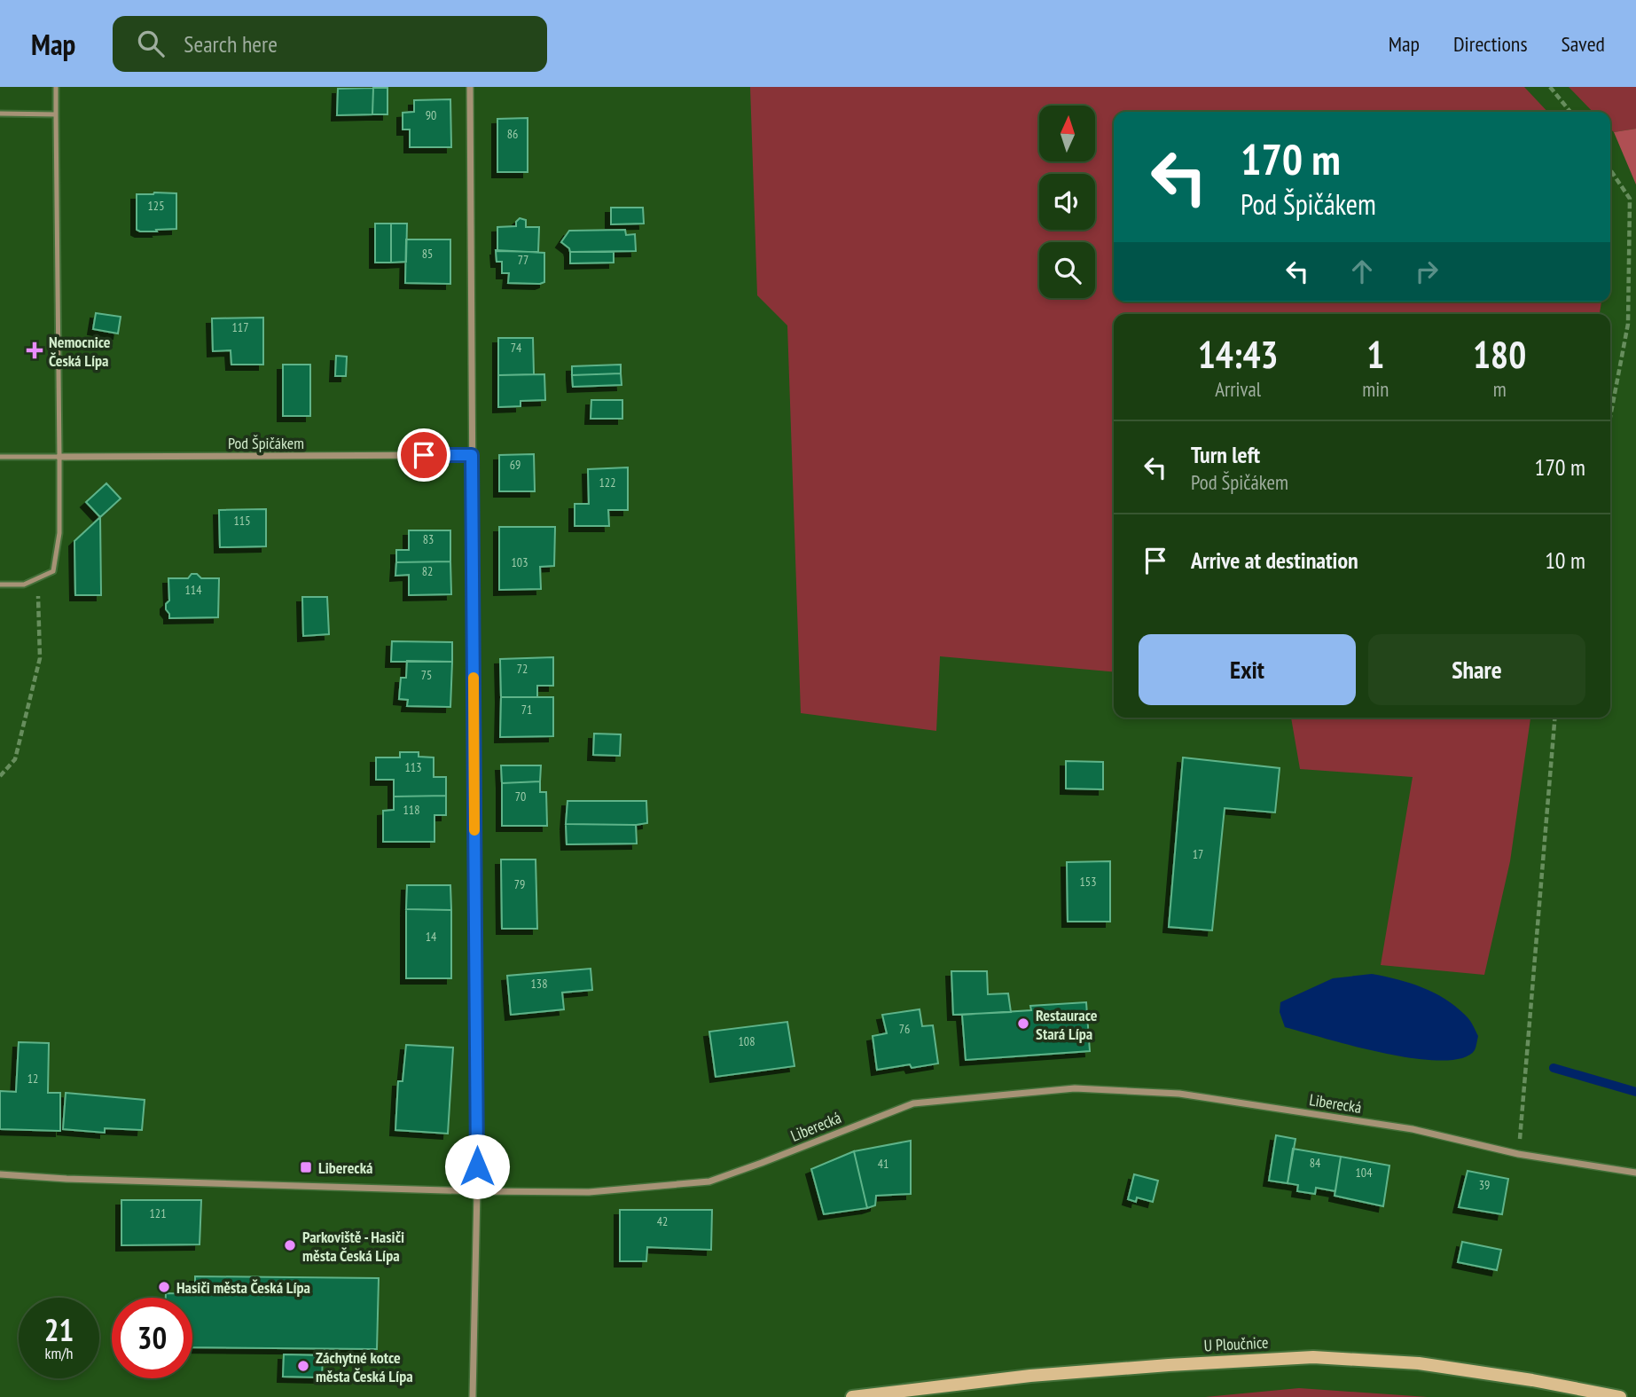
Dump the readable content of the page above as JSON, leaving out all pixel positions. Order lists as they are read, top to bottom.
{
  "streets": {
    "main road": ["U Ploučnice"],
    "street": ["Pod Špičákem", "Liberecká"]
  },
  "places": {
    "health": ["Nemocnice Česká Lípa"],
    "other": [
      "Restaurace Stará Lípa",
      "Parkoviště - Hasiči města Česká Lípa",
      "Hasiči města Česká Lípa",
      "Záchytné kotce města Česká Lípa"
    ],
    "transit": ["Liberecká"]
  },
  "house_numbers": [
    "90",
    "86",
    "125",
    "85",
    "77",
    "117",
    "74",
    "69",
    "122",
    "115",
    "83",
    "103",
    "82",
    "114",
    "72",
    "75",
    "71",
    "113",
    "70",
    "118",
    "17",
    "153",
    "79",
    "14",
    "138",
    "76",
    "108",
    "12",
    "84",
    "41",
    "104",
    "39",
    "121",
    "42"
  ],
  "north": "top",
  "page": {
    "header": "Map",
    "search": "Search here",
    "nav": ["Map", "Directions", "Saved"],
    "turn": ["170 m", "Pod Špičákem"],
    "eta": [
      "14:43",
      "Arrival",
      "1",
      "min",
      "180",
      "m"
    ],
    "list": [
      {
        "name": "Turn left",
        "note": "Pod Špičákem",
        "value": "170 m"
      },
      {
        "name": "Arrive at destination",
        "value": "10 m"
      }
    ],
    "buttons": ["Exit", "Share"],
    "speed": "21 km/h",
    "limit": "30"
  }
}
